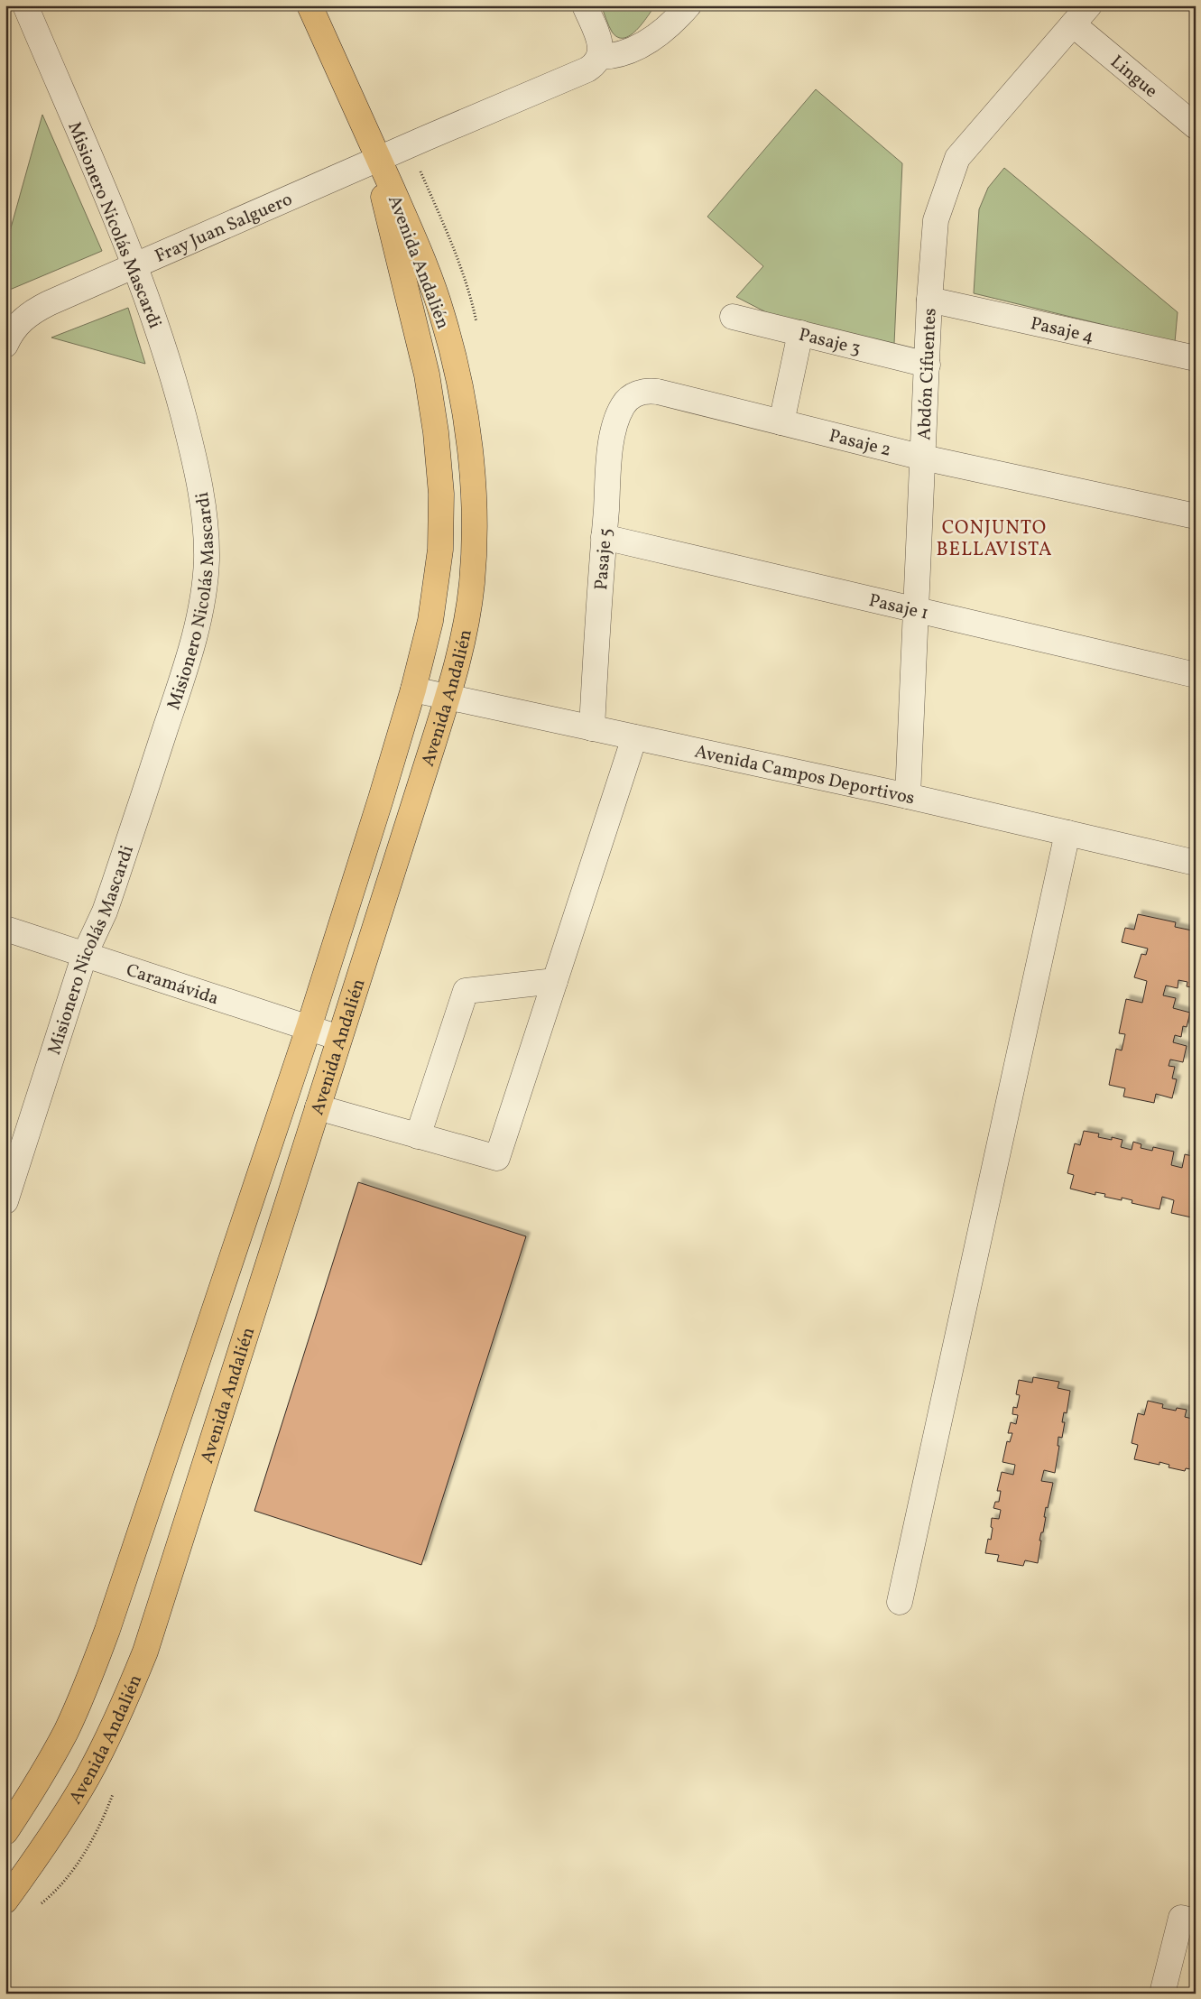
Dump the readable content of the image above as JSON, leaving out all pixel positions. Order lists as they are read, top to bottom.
{
  "streets": {
    "main road": ["Avenida Andalién"],
    "street": [
      "Lingue",
      "Misionero Nicolás Mascardi",
      "Fray Juan Salguero",
      "Pasaje 4",
      "Pasaje 3",
      "Abdón Cifuentes",
      "Pasaje 2",
      "Pasaje 5",
      "Pasaje 1",
      "Avenida Campos Deportivos",
      "Caramávida"
    ]
  },
  "crossings": [
    ["Lingue", "Abdón Cifuentes"],
    ["Misionero Nicolás Mascardi", "Fray Juan Salguero"],
    ["Misionero Nicolás Mascardi", "Caramávida"],
    ["Fray Juan Salguero", "Avenida Andalién"],
    ["Avenida Andalién", "Avenida Campos Deportivos"],
    ["Avenida Andalién", "Caramávida"],
    ["Pasaje 4", "Abdón Cifuentes"],
    ["Pasaje 3", "Abdón Cifuentes"],
    ["Abdón Cifuentes", "Pasaje 2"],
    ["Abdón Cifuentes", "Pasaje 1"],
    ["Abdón Cifuentes", "Avenida Campos Deportivos"],
    ["Pasaje 2", "Pasaje 5"],
    ["Pasaje 5", "Pasaje 1"],
    ["Pasaje 5", "Avenida Campos Deportivos"]
  ],
  "districts": ["CONJUNTO BELLAVISTA"]
}
